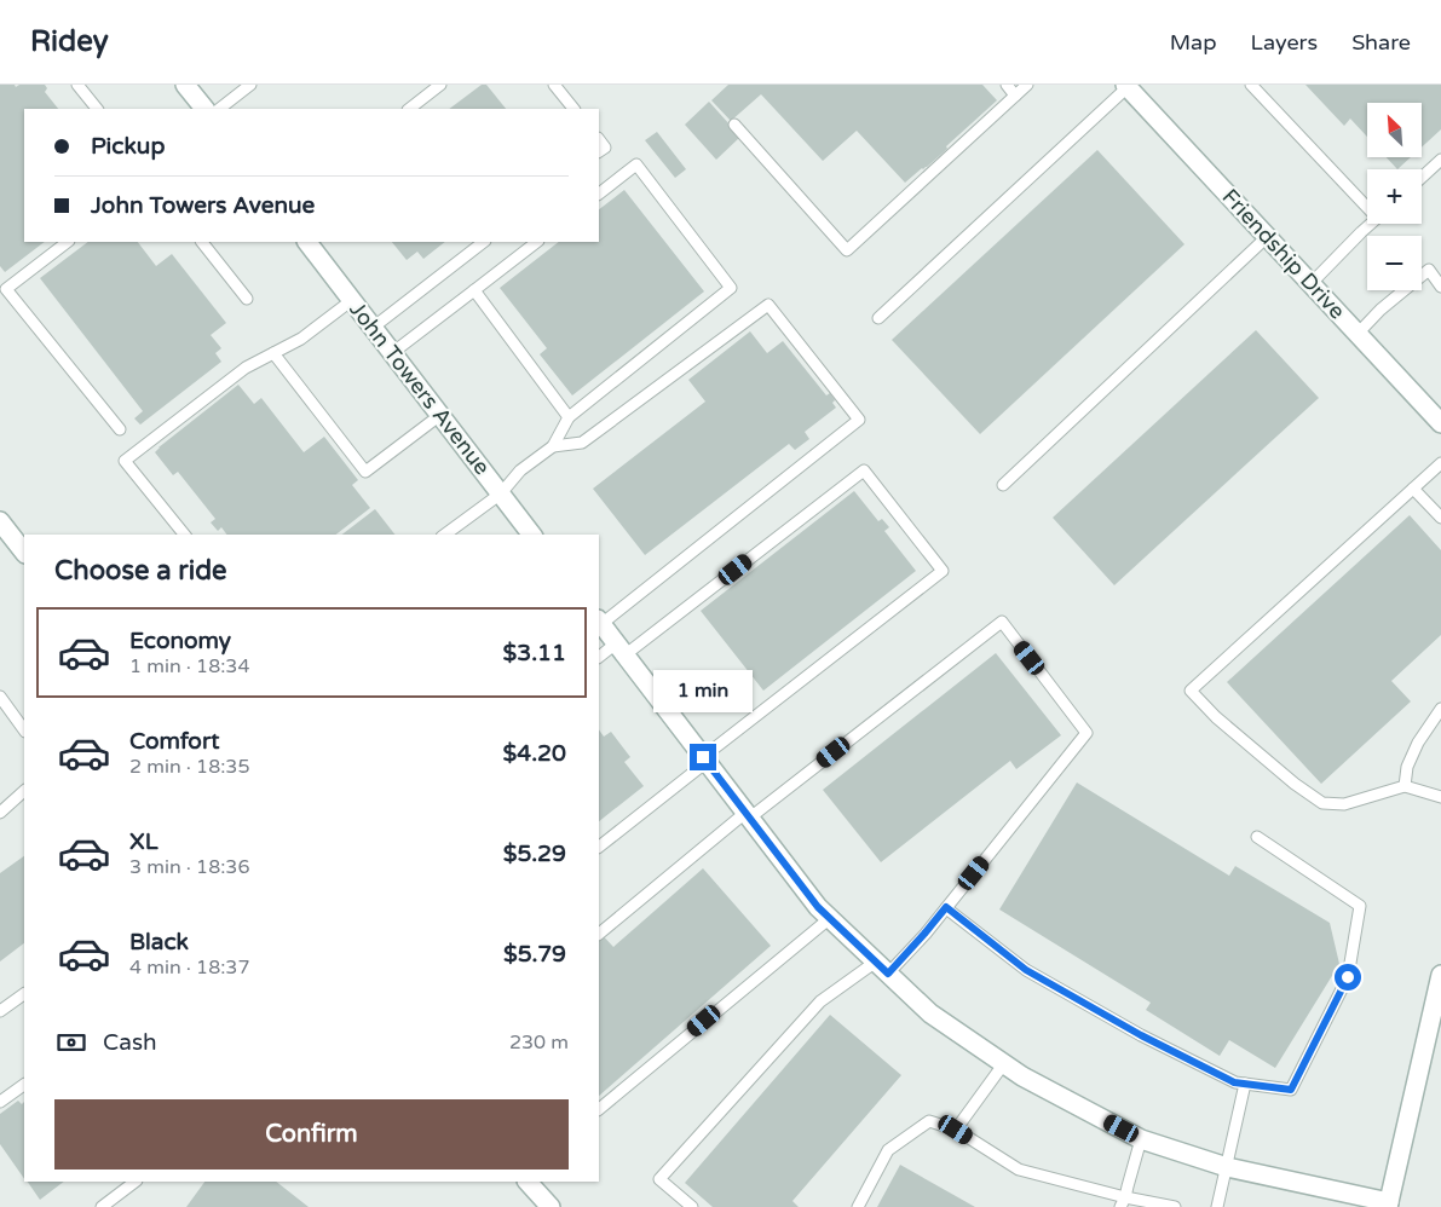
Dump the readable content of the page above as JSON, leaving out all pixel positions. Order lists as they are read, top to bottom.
{
  "streets": {
    "street": ["Friendship Drive", "John Towers Avenue"]
  },
  "north": "top left",
  "page": {
    "header": "Ridey",
    "nav": ["Map", "Layers", "Share"],
    "map_buttons": ["+", "−"],
    "banner": ["Pickup", "John Towers Avenue"],
    "heading": "Choose a ride",
    "list": [
      {
        "name": "Economy",
        "note": "1 min · 18:34",
        "value": "$3.11"
      },
      {
        "name": "Comfort",
        "note": "2 min · 18:35",
        "value": "$4.20"
      },
      {
        "name": "XL",
        "note": "3 min · 18:36",
        "value": "$5.29"
      },
      {
        "name": "Black",
        "note": "4 min · 18:37",
        "value": "$5.79"
      }
    ],
    "bubble": "1 min",
    "pay": ["Cash", "230 m"],
    "buttons": "Confirm"
  }
}
